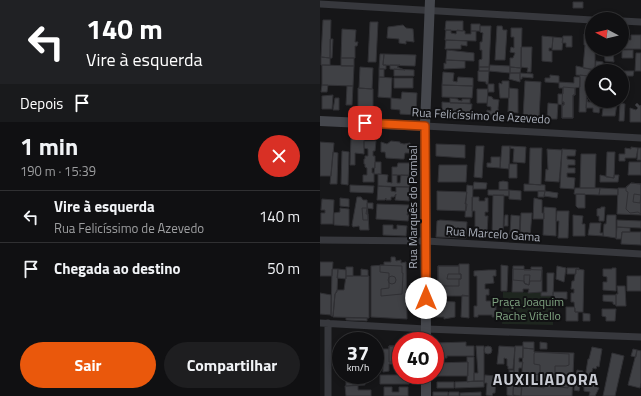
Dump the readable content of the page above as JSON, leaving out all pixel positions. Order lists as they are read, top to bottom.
{
  "streets": {
    "street": ["Rua Felicíssimo de Azevedo", "Rua Marquês do Pombal", "Rua Marcelo Gama"]
  },
  "crossings": [
    ["Rua Felicíssimo de Azevedo", "Rua Marquês do Pombal"],
    ["Rua Marquês do Pombal", "Rua Marcelo Gama"]
  ],
  "districts": ["AUXILIADORA"],
  "parks": ["Praça Joaquim Rache Vitello"],
  "north": "left",
  "page": {
    "turn": ["140 m", "Vire à esquerda"],
    "then": "Depois",
    "heading": ["1 min", "190 m · 15:39"],
    "list": [
      {
        "name": "Vire à esquerda",
        "note": "Rua Felicíssimo de Azevedo",
        "value": "140 m"
      },
      {
        "name": "Chegada ao destino",
        "value": "50 m"
      }
    ],
    "speed": "37 km/h",
    "limit": "40",
    "buttons": ["Sair", "Compartilhar"]
  }
}
